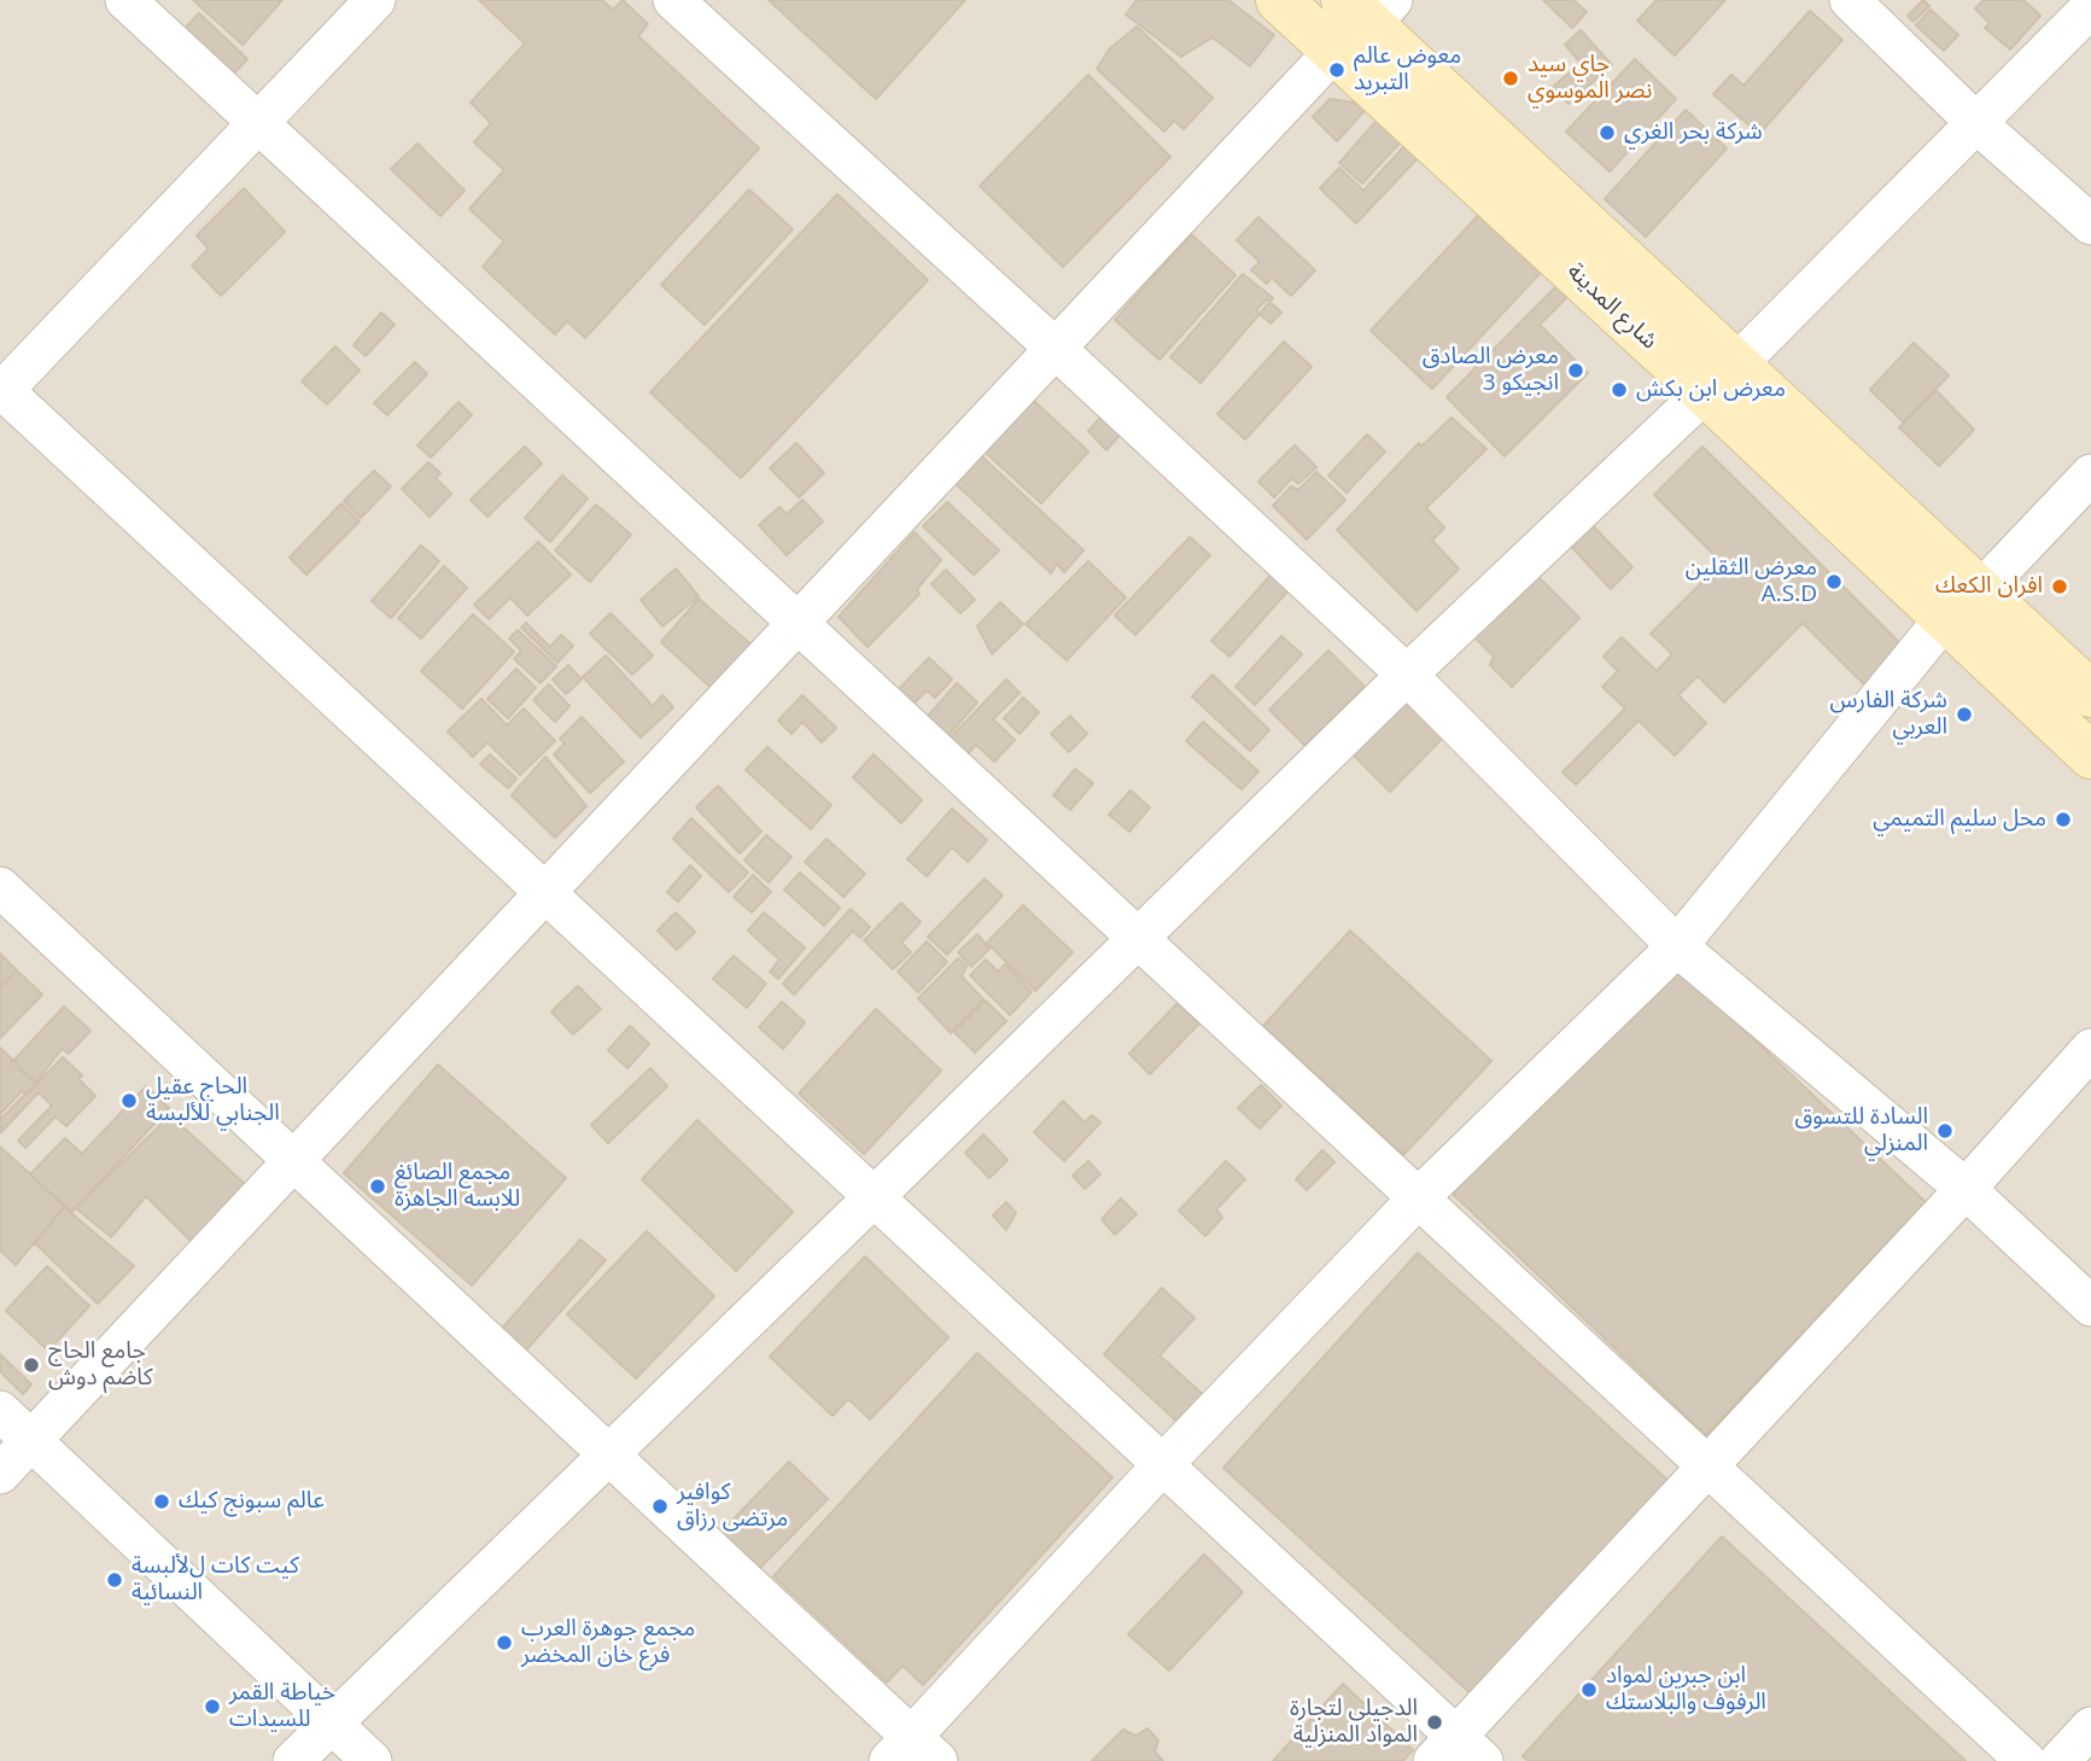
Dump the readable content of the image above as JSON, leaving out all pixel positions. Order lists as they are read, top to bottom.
{
  "streets": {
    "main road": ["شارع المدينة"]
  },
  "places": [
    "معوض عالم التبريد",
    "جاي سيد نصر الموسوي",
    "ِشركة بحر الغري",
    "معرض الصادق 3 انجيكو",
    "معرض ابن بكش",
    "معرض الثقلين A.S.D",
    "افران الكعك",
    "شركة الفارس العربي",
    "محل سليم التميمي",
    "الحاج عقيل الجنابي للألبسة",
    "السادة للتسوق المنزلي",
    "مجمع الصائغ للابسه الجاهزة",
    "جامع الحاج كاضم دوش",
    "عالم سبونج كيك",
    "كوافير مرتضى رزاق",
    "كيت كات لﻷلبسة النسائية",
    "مجمع جوهرة العرب فرع خان المخضر",
    "ابن جبرين لمواد الرفوف والبلاستك",
    "خياطة القمر للسيدات",
    "الدجيلي لتجارة المواد المنزلية"
  ]
}
